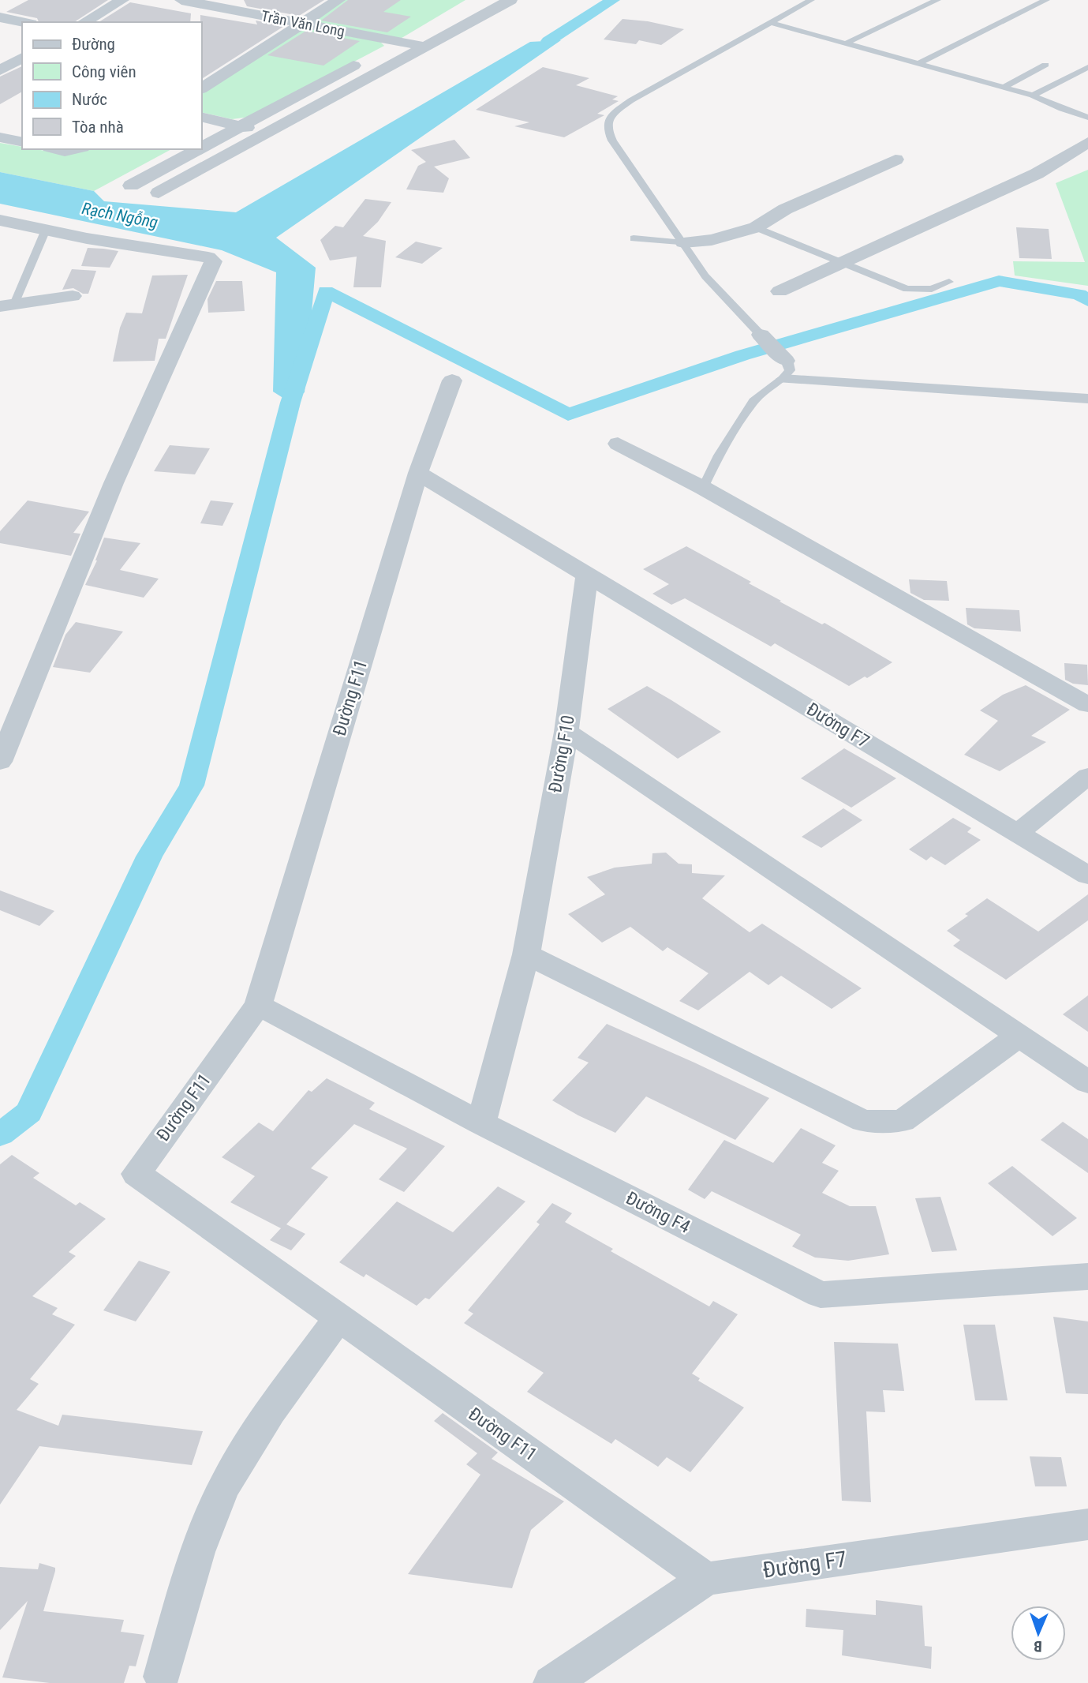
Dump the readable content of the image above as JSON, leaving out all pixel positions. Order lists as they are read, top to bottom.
{
  "streets": {
    "street": [
      "Trần Văn Long",
      "Đường F11",
      "Đường F7",
      "Đường F10",
      "Đường F4"
    ]
  },
  "crossings": [
    ["Đường F11", "Đường F7"],
    ["Đường F11", "Đường F4"],
    ["Đường F7", "Đường F10"],
    ["Đường F10", "Đường F4"]
  ],
  "water": ["Rạch Ngỗng"],
  "legend": [
    "Đường",
    "Công viên",
    "Nước",
    "Tòa nhà"
  ],
  "north": "bottom"
}
